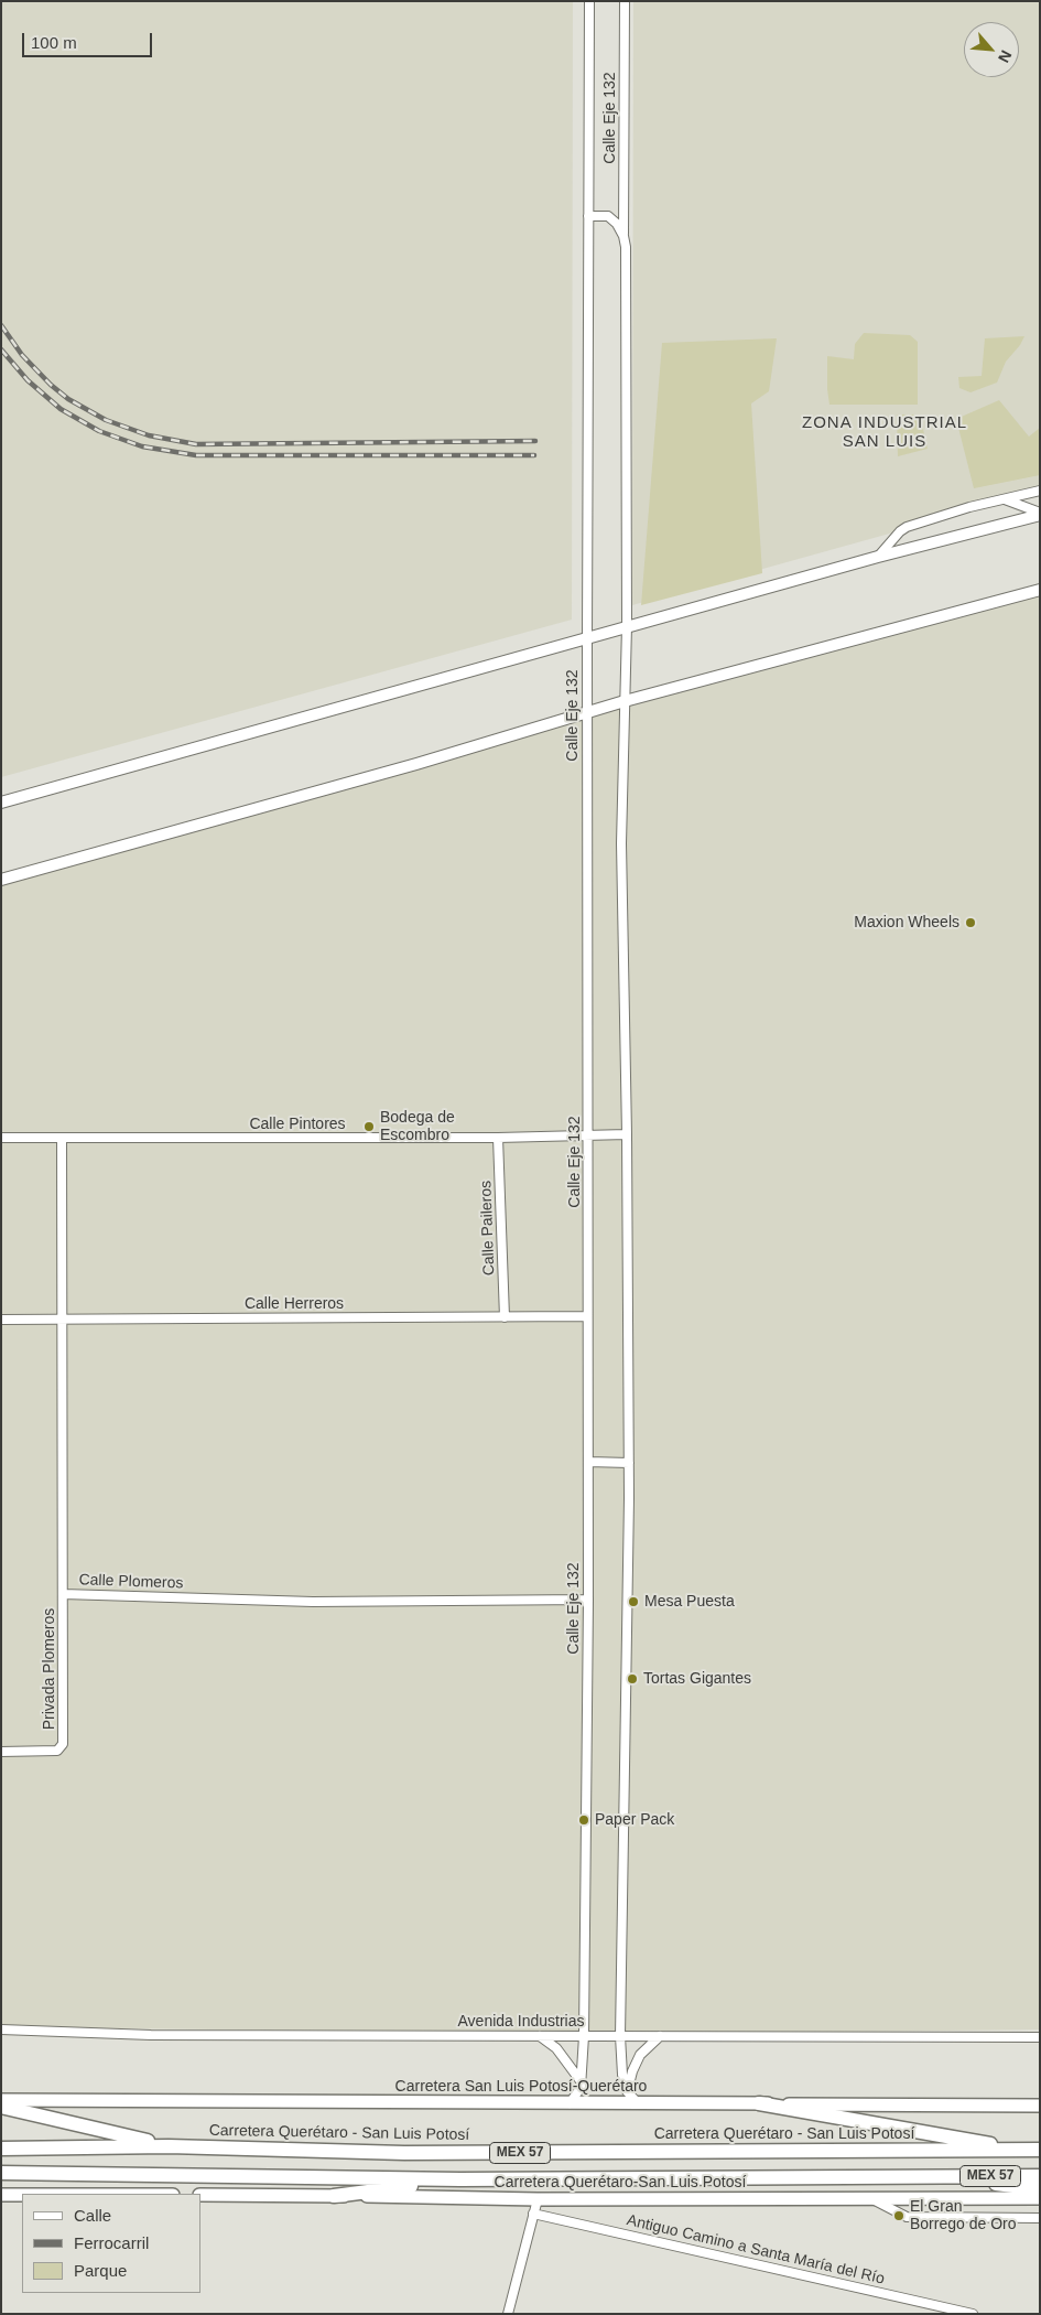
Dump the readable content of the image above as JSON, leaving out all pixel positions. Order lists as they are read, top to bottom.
{
  "streets": {
    "highway": ["Carretera Querétaro - San Luis Potosí", "MEX 57"],
    "main road": ["Carretera San Luis Potosí-Querétaro", "Carretera Querétaro-San Luis Potosí"],
    "street": [
      "Calle Eje 132",
      "Calle Pintores",
      "Calle Paileros",
      "Calle Herreros",
      "Calle Plomeros",
      "Privada Plomeros",
      "Avenida Industrias",
      "Antiguo Camino a Santa María del Río"
    ]
  },
  "crossings": [
    ["Calle Eje 132", "Calle Pintores"],
    ["Calle Eje 132", "Calle Herreros"],
    ["Calle Eje 132", "Calle Plomeros"],
    ["Calle Eje 132", "Avenida Industrias"],
    ["Calle Eje 132", "Carretera San Luis Potosí-Querétaro"],
    ["Calle Pintores", "Calle Paileros"],
    ["Calle Pintores", "Calle Plomeros"],
    ["Calle Paileros", "Calle Herreros"],
    ["Calle Herreros", "Calle Plomeros"],
    ["Calle Plomeros", "Privada Plomeros"]
  ],
  "districts": ["ZONA INDUSTRIAL SAN LUIS"],
  "places": [
    "Maxion Wheels",
    "Bodega de Escombro",
    "Mesa Puesta",
    "Tortas Gigantes",
    "Paper Pack",
    "El Gran Borrego de Oro"
  ],
  "legend": ["Calle", "Ferrocarril", "Parque"],
  "scale_bar": "100 m",
  "north": "bottom right"
}
